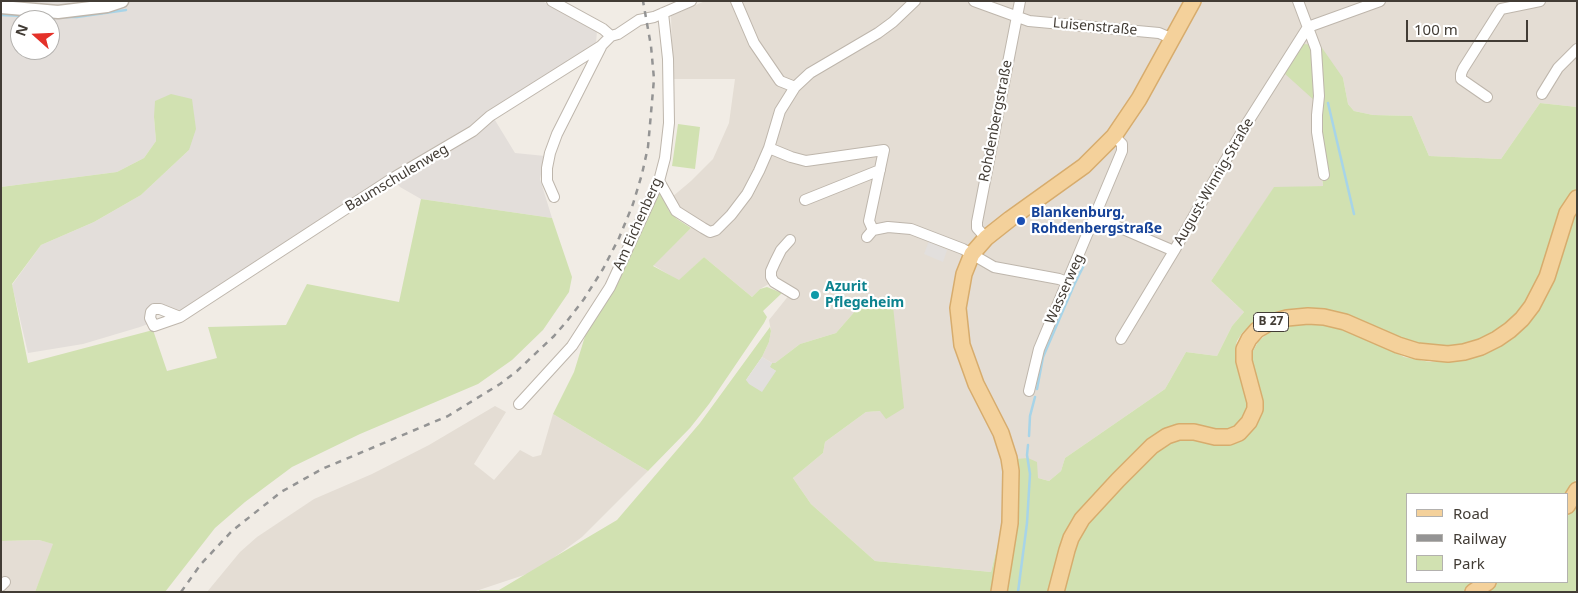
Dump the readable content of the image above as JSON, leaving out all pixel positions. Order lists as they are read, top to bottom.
{
  "streets": {
    "main road": ["B 27"],
    "street": [
      "Luisenstraße",
      "Rohdenbergstraße",
      "Baumschulenweg",
      "August-Winnig-Straße",
      "Am Eichenberg",
      "Wasserweg"
    ]
  },
  "crossings": [
    ["Luisenstraße", "Rohdenbergstraße"],
    ["Baumschulenweg", "Am Eichenberg"]
  ],
  "places": ["Blankenburg, Rohdenbergstraße", "Azurit Pflegeheim"],
  "legend": ["Road", "Railway", "Park"],
  "scale_bar": "100 m",
  "north": "left"
}
